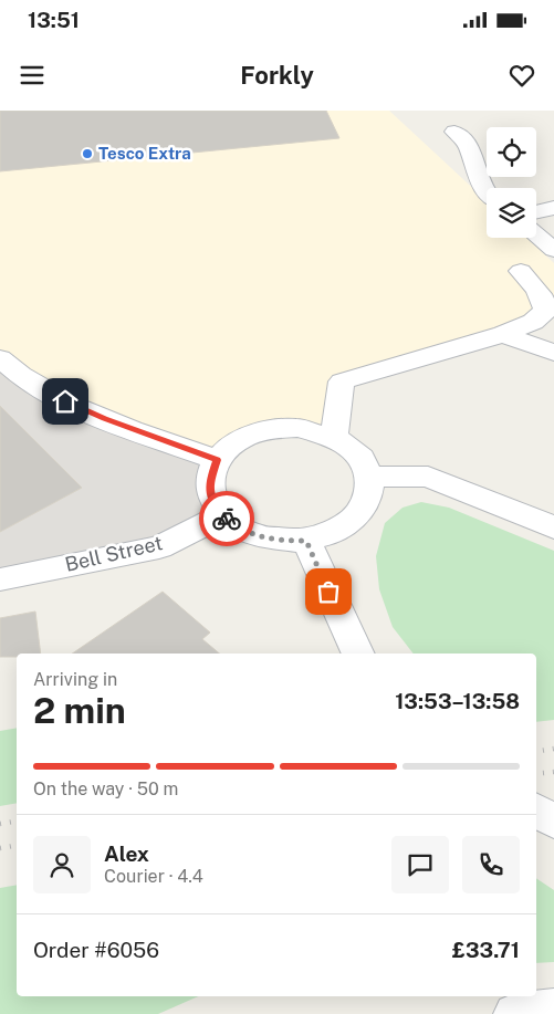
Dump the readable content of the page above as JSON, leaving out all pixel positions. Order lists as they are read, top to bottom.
{
  "streets": {
    "street": ["Bell Street"]
  },
  "places": ["Tesco Extra"],
  "page": {
    "status": "13:51",
    "header": "Forkly",
    "heading": ["2 min", "Arriving in", "13:53–13:58"],
    "panel": [
      "Alex",
      "Courier · 4.4",
      "Order #6056",
      "£33.71"
    ],
    "bar": "On the way · 50 m"
  }
}
